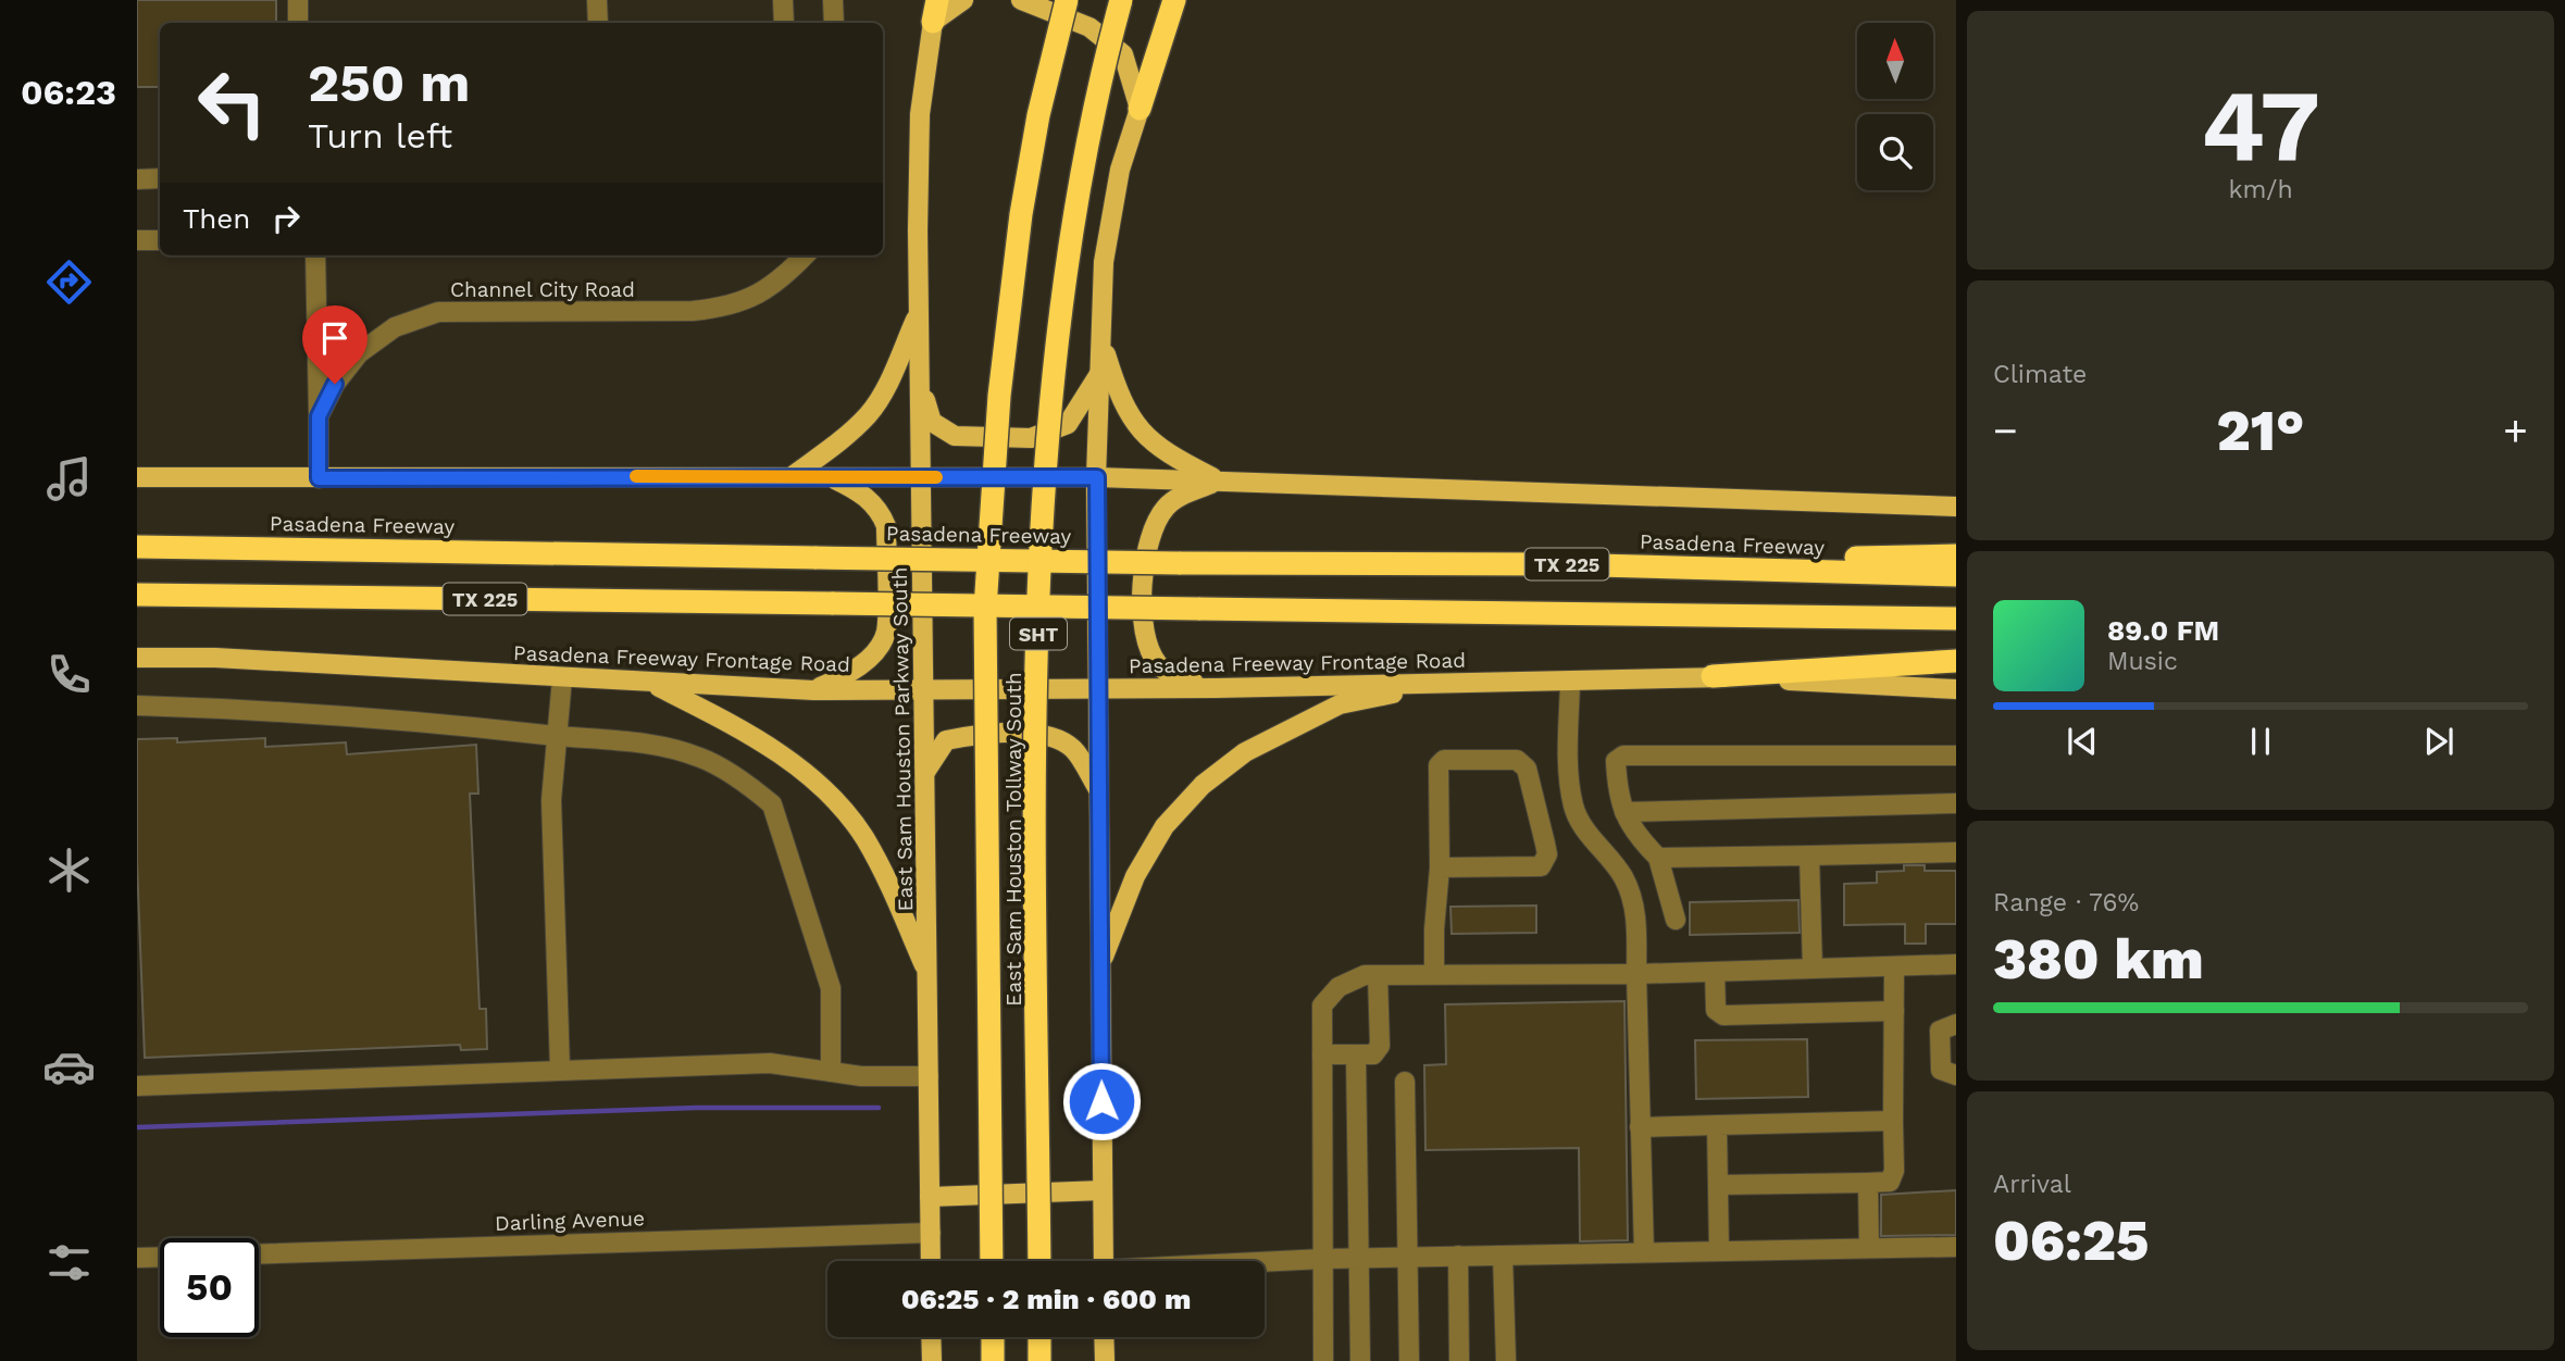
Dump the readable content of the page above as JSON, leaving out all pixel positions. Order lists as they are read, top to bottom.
{
  "streets": {
    "highway": [
      "Pasadena Freeway",
      "TX 225",
      "SHT",
      "East Sam Houston Tollway South"
    ],
    "main road": ["Pasadena Freeway Frontage Road", "East Sam Houston Parkway South"],
    "street": ["Channel City Road", "Darling Avenue"]
  },
  "crossings": [
    ["Pasadena Freeway Frontage Road", "East Sam Houston Parkway South"],
    ["East Sam Houston Parkway South", "Darling Avenue"]
  ],
  "north": "top",
  "page": {
    "tabs": "06:23",
    "tile": [
      ["47", "km/h"],
      "Climate",
      ["Range · 76%", "380 km"],
      ["Arrival", "06:25"]
    ],
    "turn": ["250 m", "Turn left"],
    "then": "Then",
    "heat": ["−", "21°", "+"],
    "song": ["89.0 FM", "Music"],
    "limit": "50",
    "trip": "06:25 · 2 min · 600 m"
  }
}
